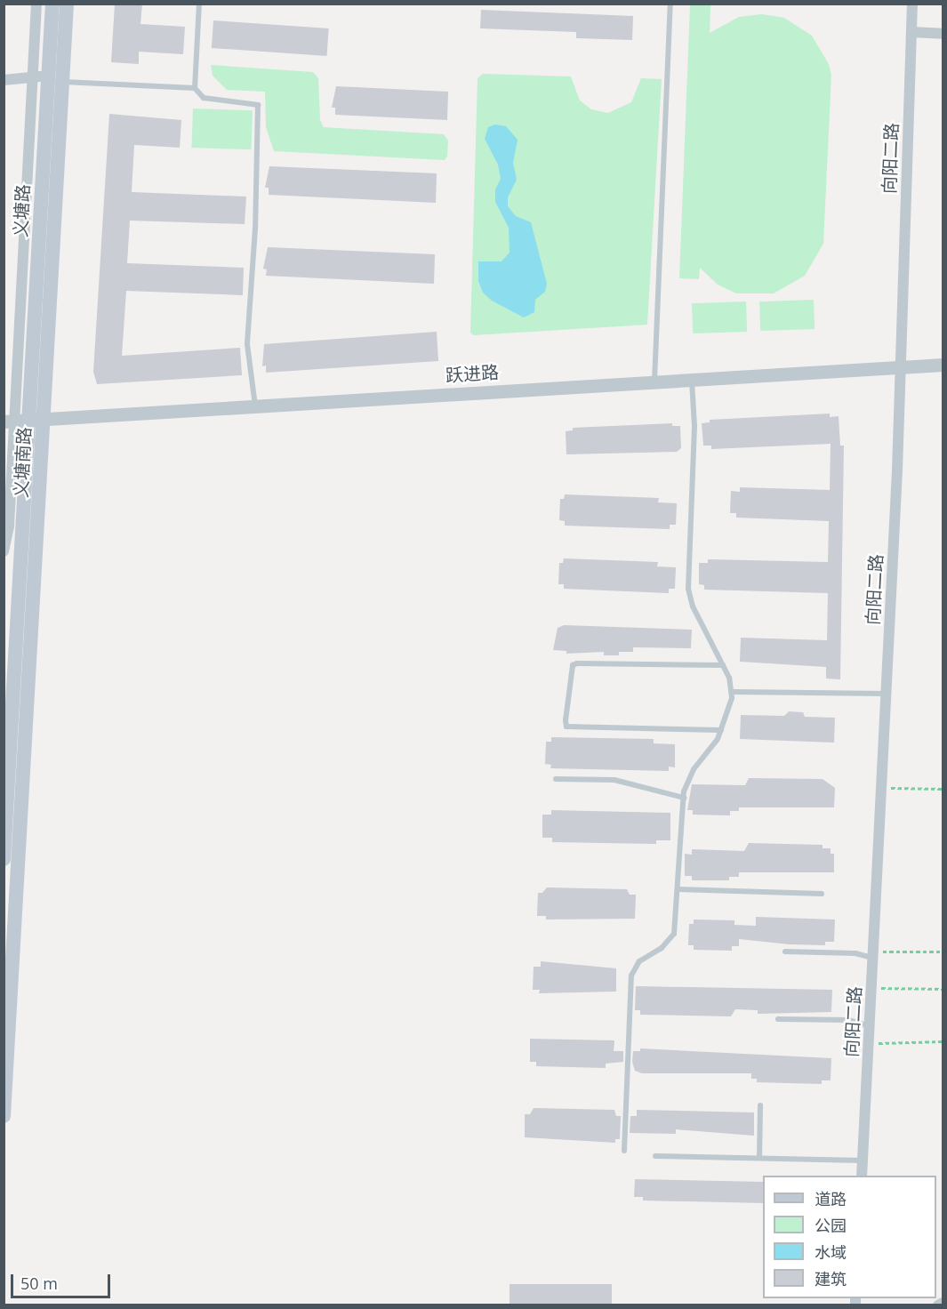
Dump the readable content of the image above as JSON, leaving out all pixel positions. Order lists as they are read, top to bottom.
{
  "streets": {
    "main road": ["义塘路", "义塘南路"],
    "street": ["向阳二路", "跃进路"]
  },
  "crossings": [
    ["向阳二路", "跃进路"],
    ["义塘路", "跃进路"],
    ["义塘路", "义塘南路"],
    ["跃进路", "义塘南路"]
  ],
  "legend": [
    "道路",
    "公园",
    "水域",
    "建筑"
  ],
  "scale_bar": "50 m"
}
